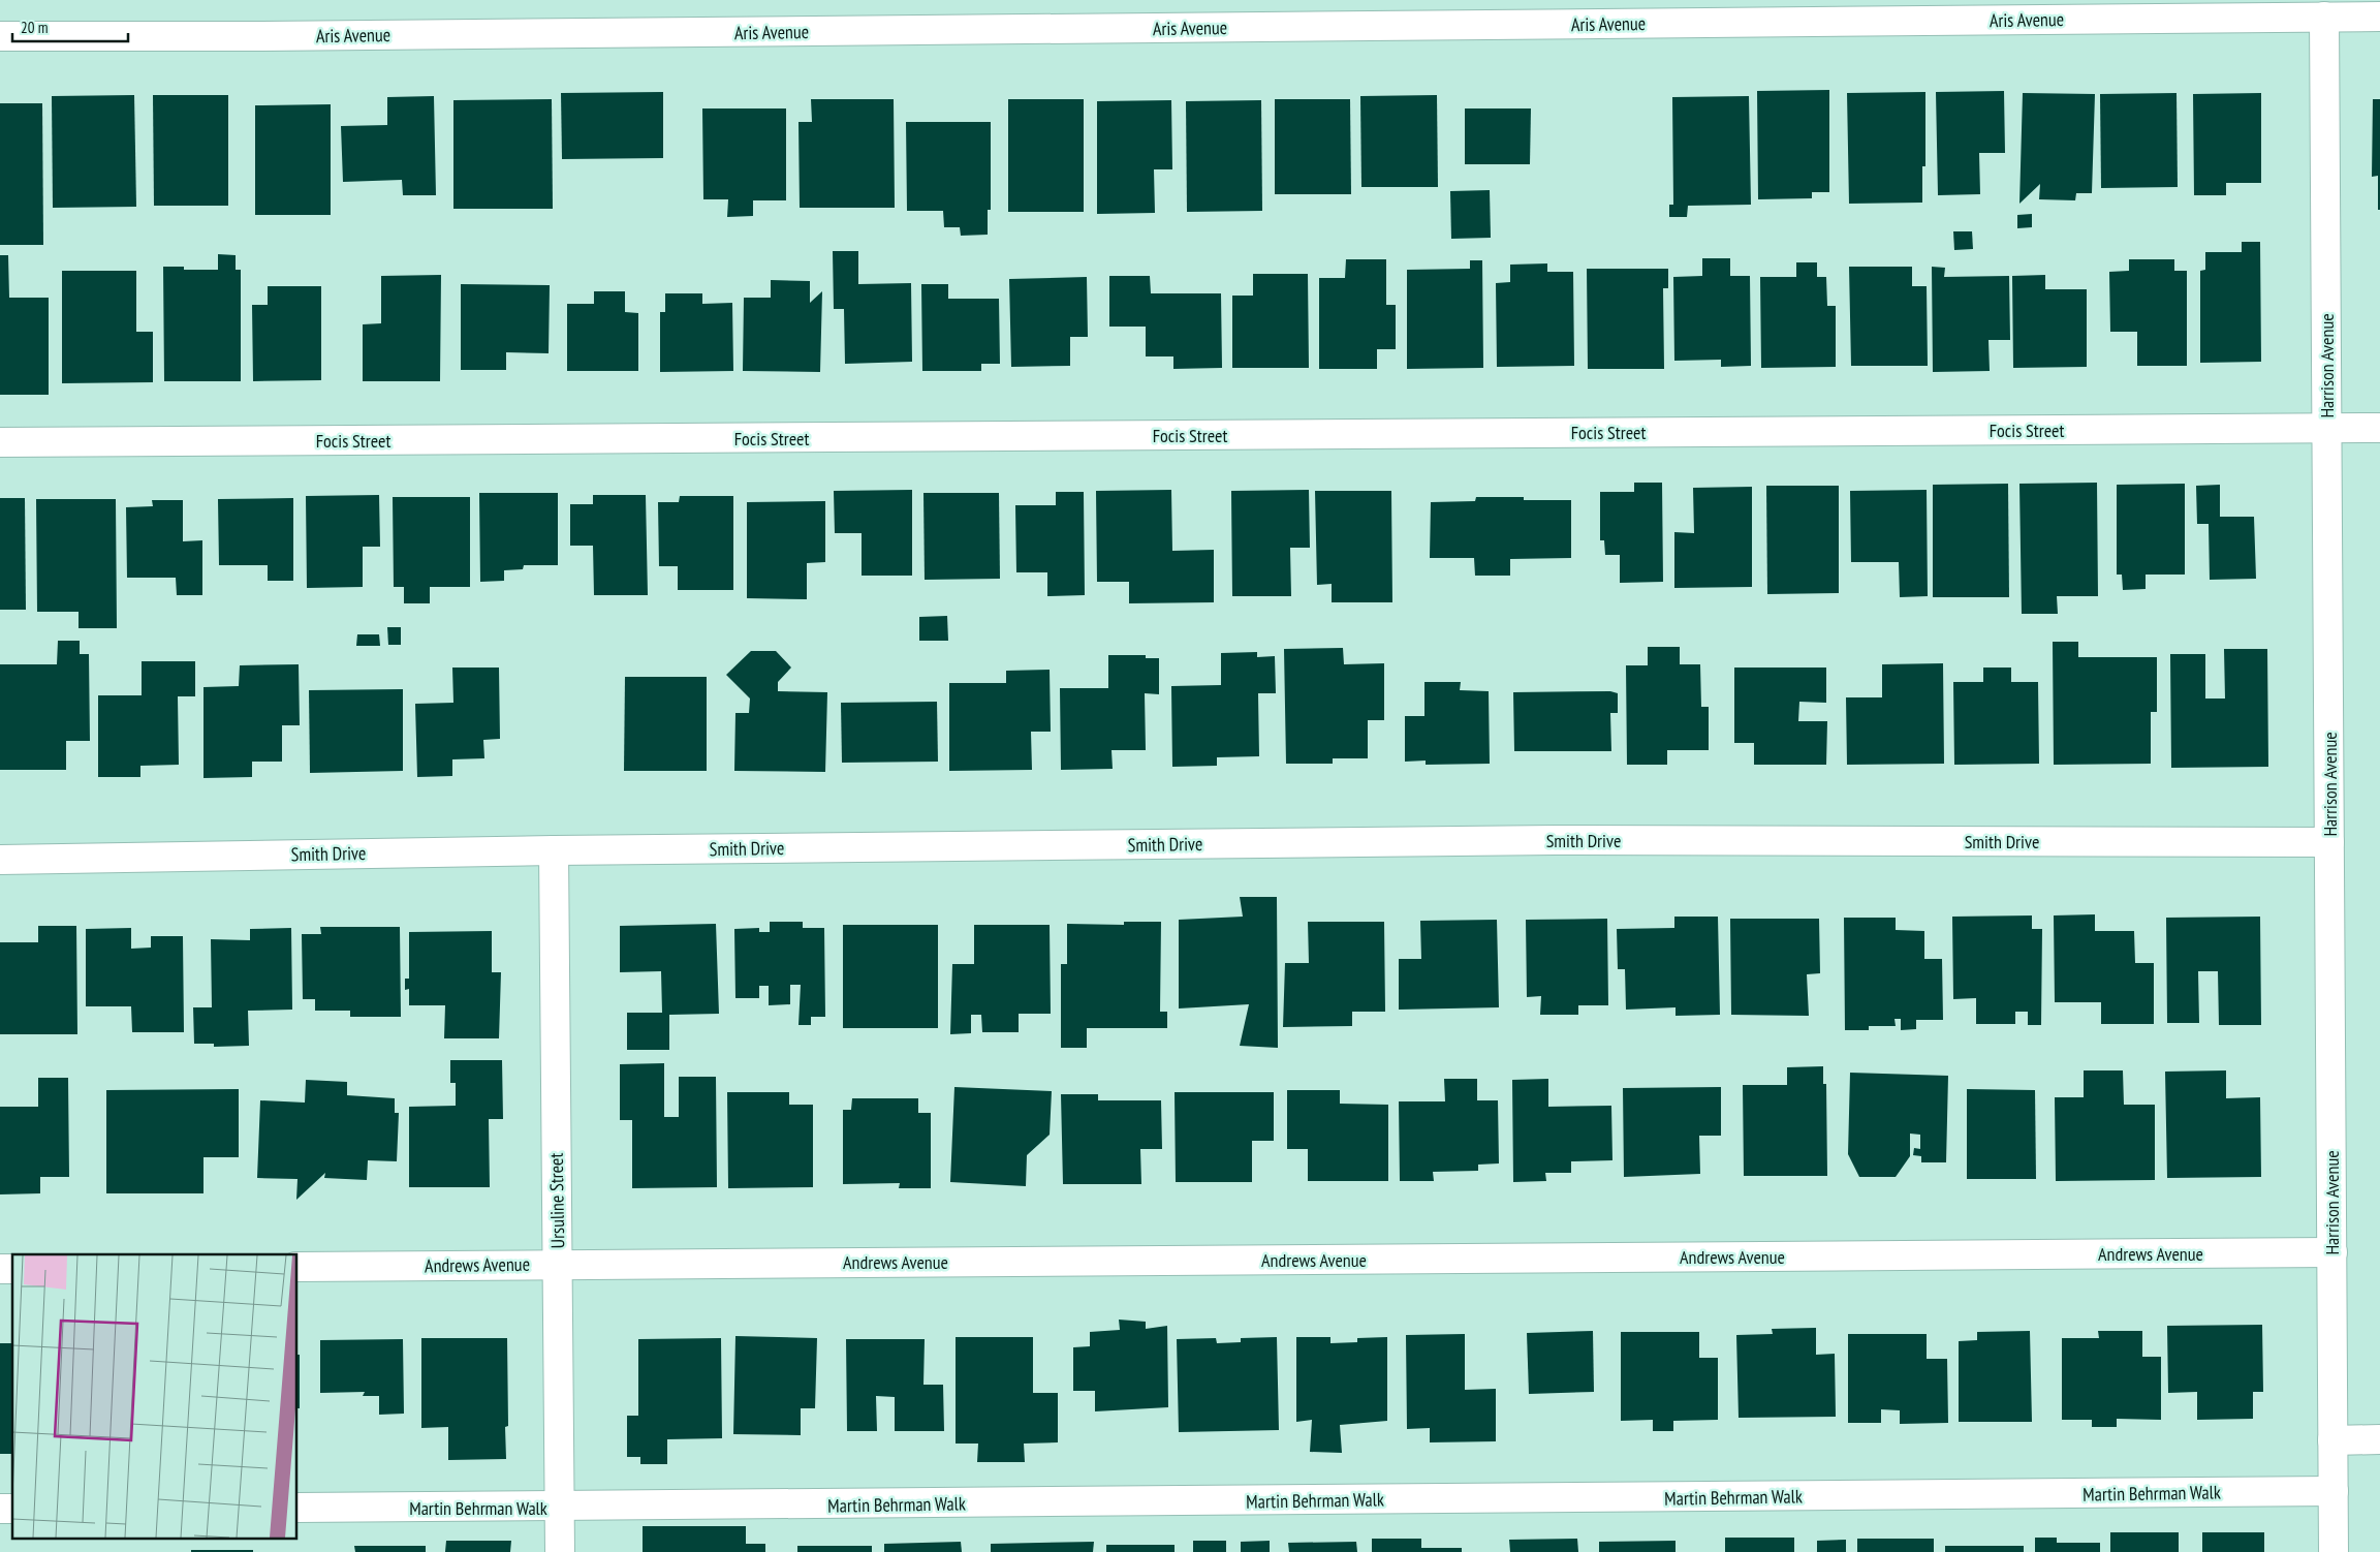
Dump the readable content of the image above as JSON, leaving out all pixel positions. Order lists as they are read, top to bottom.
{
  "streets": {
    "street": [
      "Aris Avenue",
      "Harrison Avenue",
      "Focis Street",
      "Smith Drive",
      "Ursuline Street",
      "Andrews Avenue",
      "Martin Behrman Walk"
    ]
  },
  "crossings": [
    ["Aris Avenue", "Harrison Avenue"],
    ["Harrison Avenue", "Focis Street"],
    ["Harrison Avenue", "Smith Drive"],
    ["Harrison Avenue", "Andrews Avenue"],
    ["Harrison Avenue", "Martin Behrman Walk"],
    ["Smith Drive", "Ursuline Street"],
    ["Ursuline Street", "Andrews Avenue"],
    ["Ursuline Street", "Martin Behrman Walk"]
  ],
  "scale_bar": "20 m"
}
